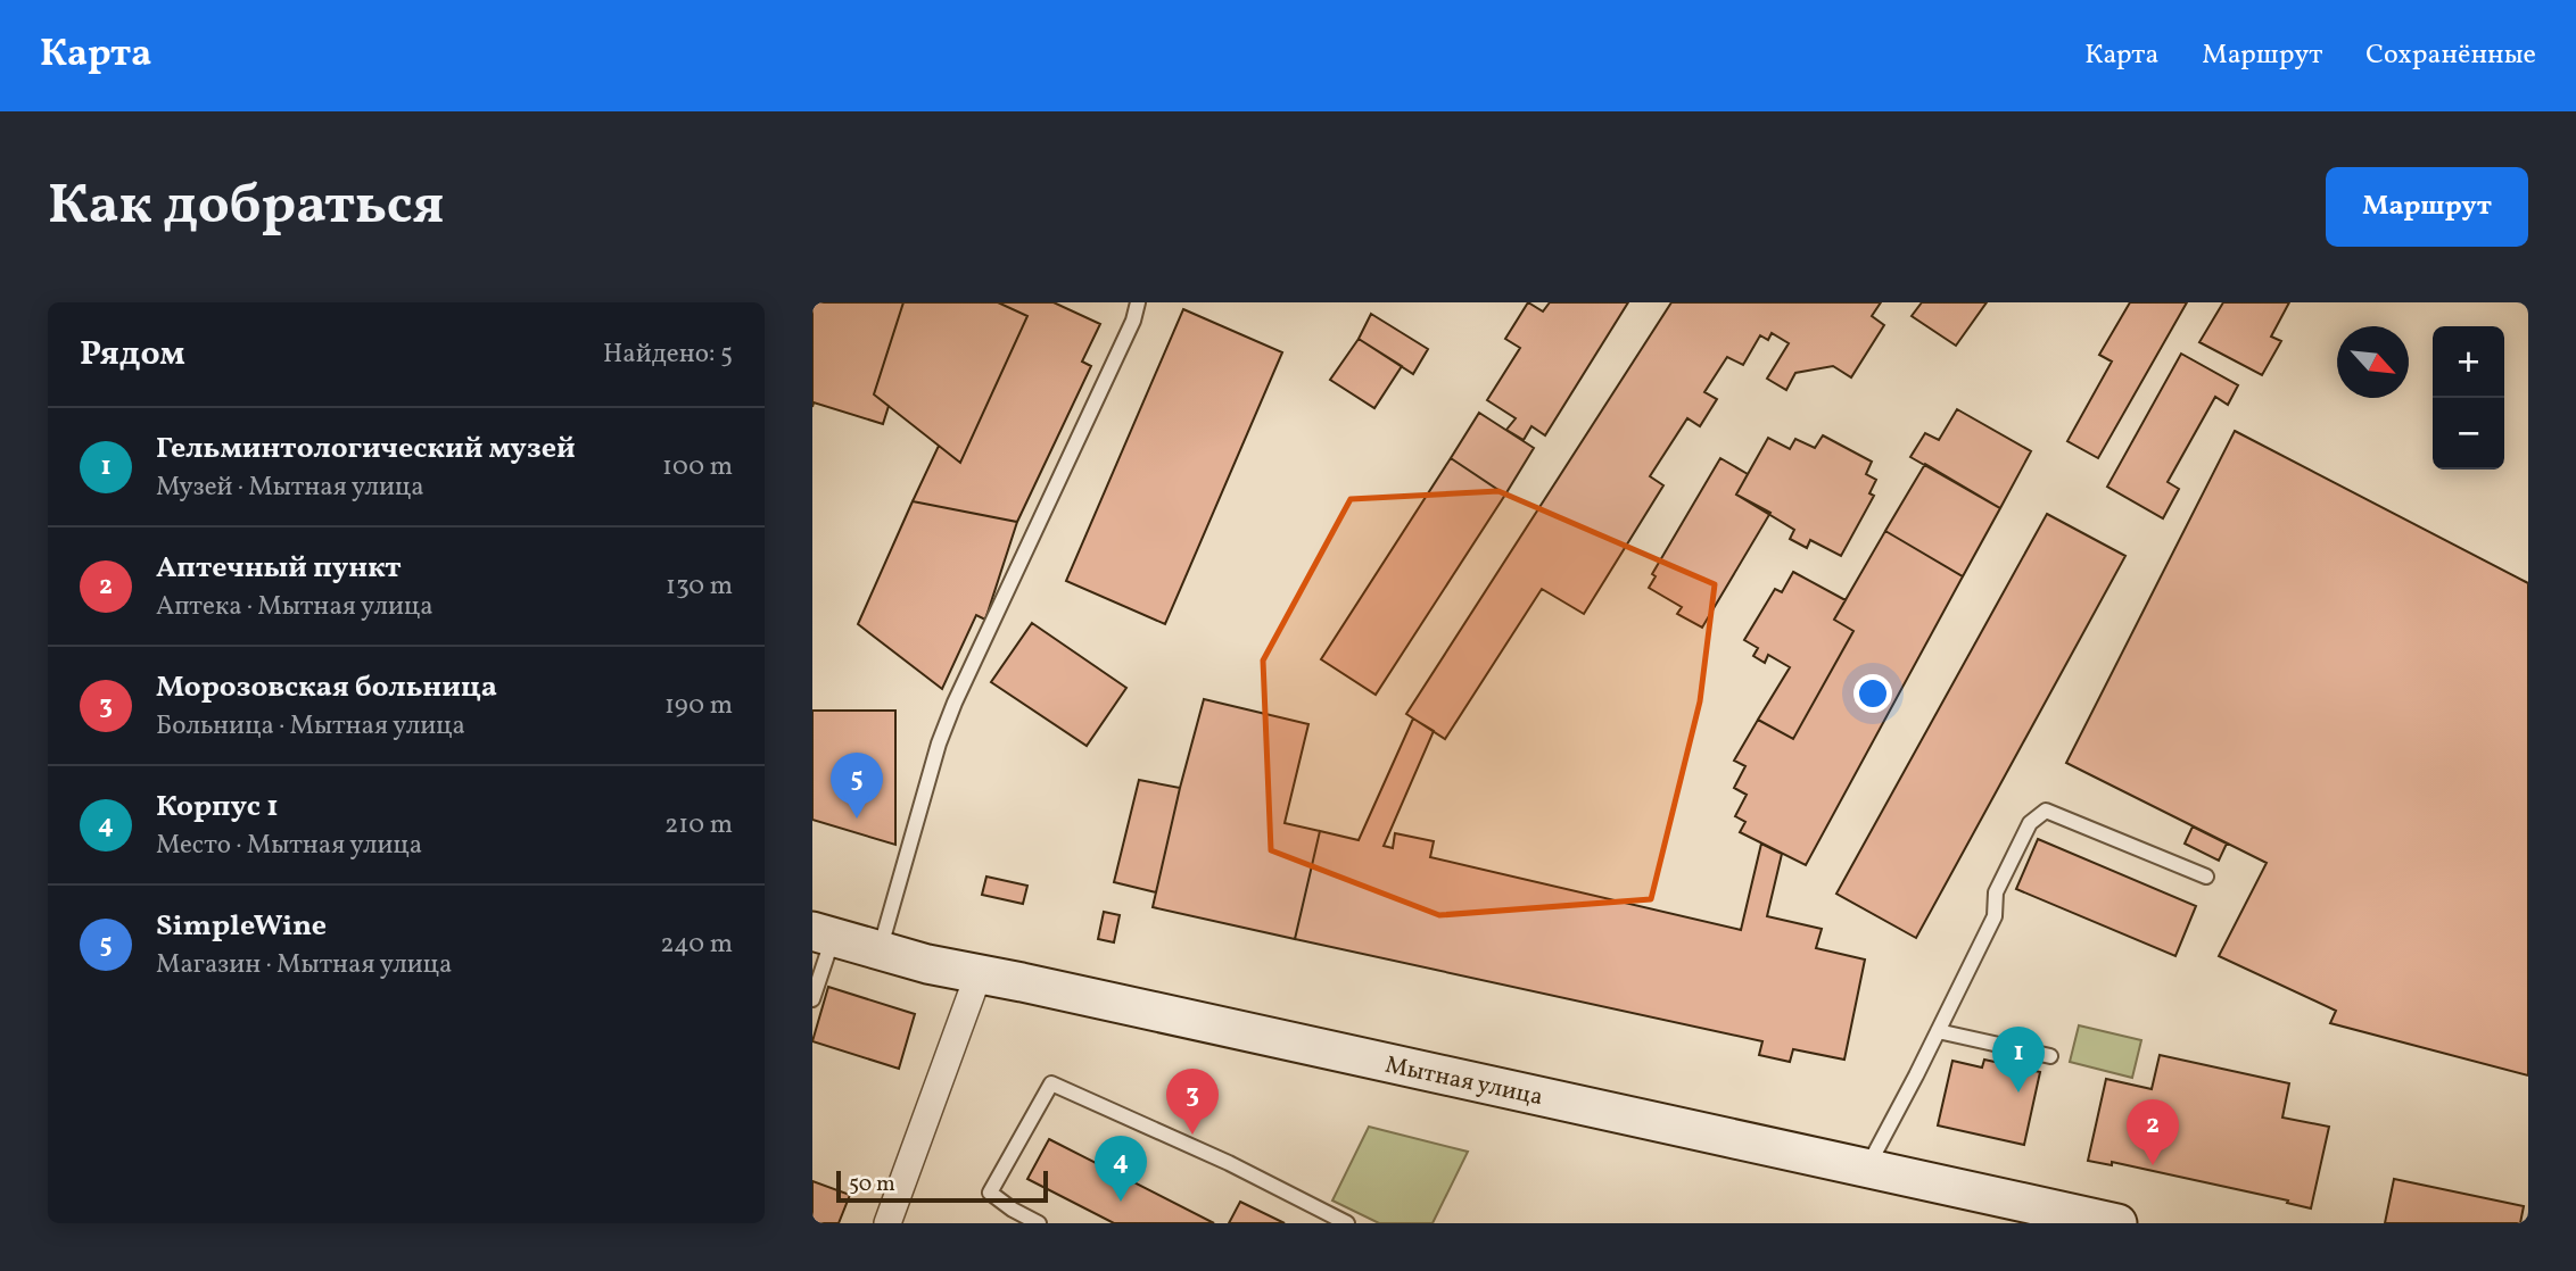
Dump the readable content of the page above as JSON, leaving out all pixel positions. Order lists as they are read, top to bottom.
{
  "streets": {
    "main road": ["Мытная улица"]
  },
  "scale_bar": "50 m",
  "north": "bottom right",
  "page": {
    "header": "Карта",
    "nav": ["Карта", "Маршрут", "Сохранённые"],
    "buttons": "Маршрут",
    "title": "Как добраться",
    "heading": ["Рядом", "Найдено: 5"],
    "map_buttons": ["+", "−"],
    "list": [
      {
        "mark": "1",
        "name": "Гельминтологический музей",
        "note": "Музей · Мытная улица",
        "value": "100 m"
      },
      {
        "mark": "2",
        "name": "Аптечный пункт",
        "note": "Аптека · Мытная улица",
        "value": "130 m"
      },
      {
        "mark": "3",
        "name": "Морозовская больница",
        "note": "Больница · Мытная улица",
        "value": "190 m"
      },
      {
        "mark": "4",
        "name": "Корпус 1",
        "note": "Место · Мытная улица",
        "value": "210 m"
      },
      {
        "mark": "5",
        "name": "SimpleWine",
        "note": "Магазин · Мытная улица",
        "value": "240 m"
      }
    ],
    "pins": [
      "5",
      "1",
      "3",
      "2",
      "4"
    ],
    "scale": "50 m"
  }
}
